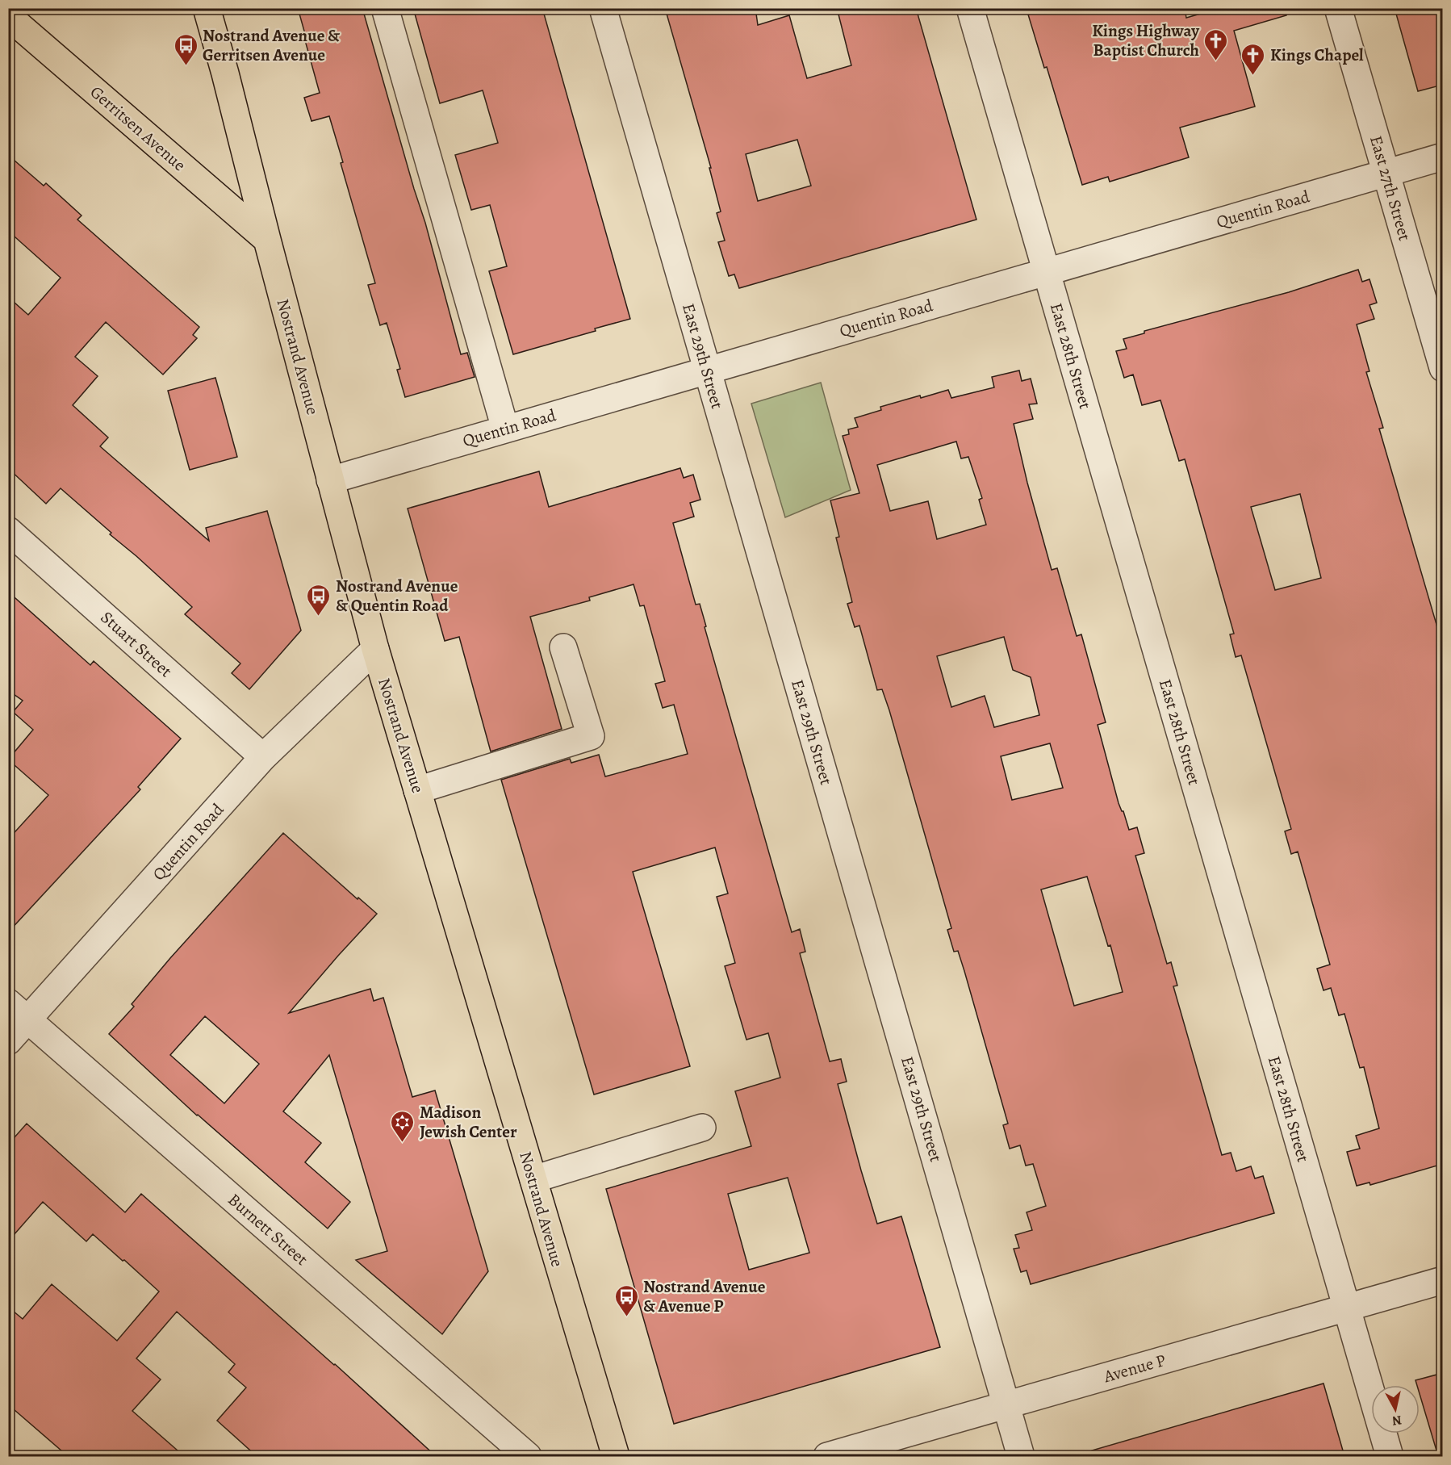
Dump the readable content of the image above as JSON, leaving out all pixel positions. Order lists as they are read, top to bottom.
{
  "streets": {
    "main road": ["Gerritsen Avenue", "Nostrand Avenue"],
    "street": [
      "East 27th Street",
      "Quentin Road",
      "East 29th Street",
      "East 28th Street",
      "Stuart Street",
      "Burnett Street",
      "Avenue P"
    ]
  },
  "crossings": [
    ["Gerritsen Avenue", "Nostrand Avenue"],
    ["East 27th Street", "Quentin Road"],
    ["Quentin Road", "East 29th Street"],
    ["Quentin Road", "East 28th Street"],
    ["Quentin Road", "Nostrand Avenue"],
    ["Quentin Road", "Stuart Street"],
    ["Quentin Road", "Burnett Street"],
    ["East 29th Street", "Avenue P"],
    ["East 28th Street", "Avenue P"]
  ],
  "places": {
    "church": ["Kings Highway Baptist Church", "Kings Chapel"],
    "bus stop": ["Nostrand Avenue & Gerritsen Avenue", "Nostrand Avenue & Quentin Road", "Nostrand Avenue & Avenue P"],
    "synagogue": ["Madison Jewish Center"]
  },
  "north": "bottom"
}
